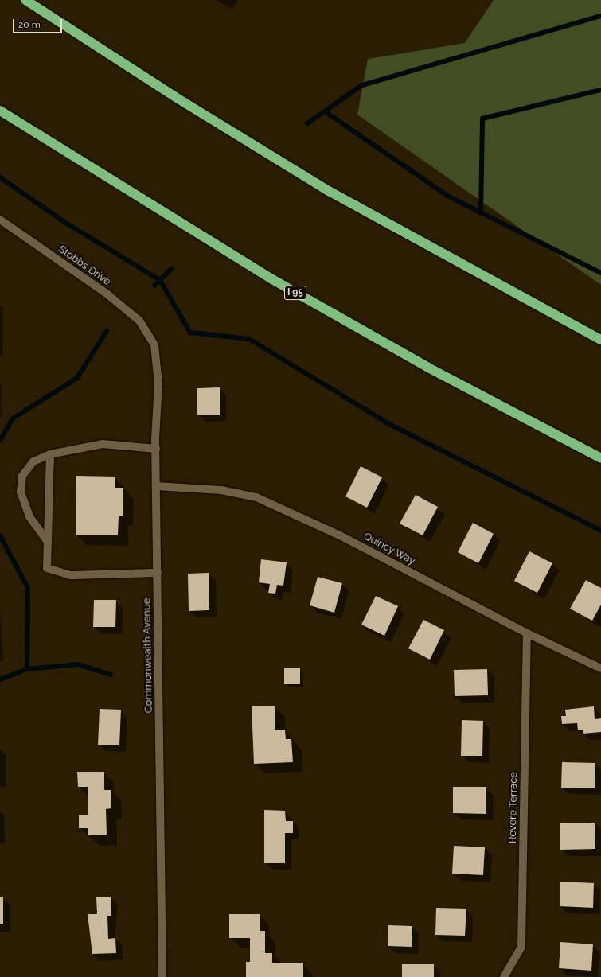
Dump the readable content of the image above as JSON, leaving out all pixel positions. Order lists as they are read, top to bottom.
{
  "streets": {
    "highway": ["I 95"],
    "street": [
      "Stobbs Drive",
      "Quincy Way",
      "Commonwealth Avenue",
      "Revere Terrace"
    ]
  },
  "crossings": [
    ["Stobbs Drive", "Commonwealth Avenue"],
    ["Quincy Way", "Commonwealth Avenue"],
    ["Quincy Way", "Revere Terrace"]
  ],
  "scale_bar": "20 m"
}
